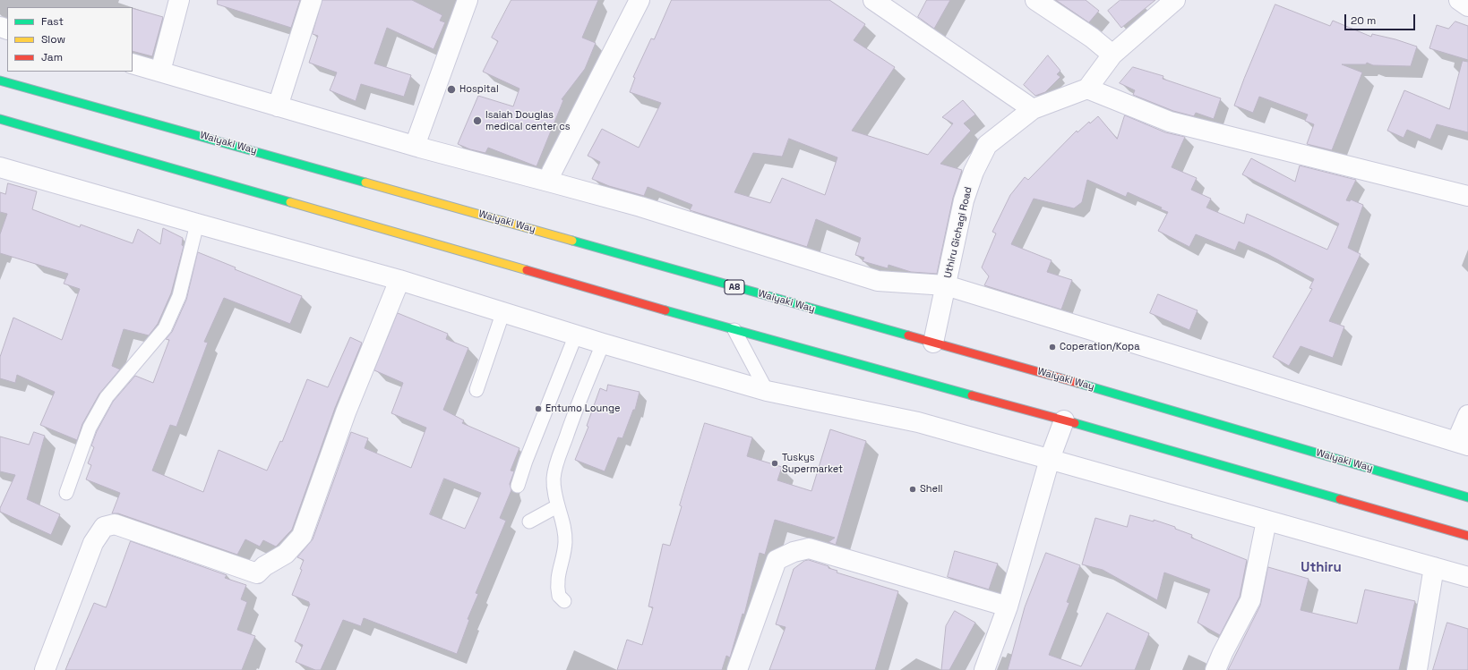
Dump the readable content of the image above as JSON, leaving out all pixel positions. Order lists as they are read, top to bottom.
{
  "streets": {
    "highway": ["Waiyaki Way", "A8"],
    "street": ["Uthiru Gichagi Road"]
  },
  "crossings": [
    ["Waiyaki Way", "Uthiru Gichagi Road"]
  ],
  "districts": ["Uthiru"],
  "places": [
    "Hospital",
    "Isaiah Douglas medical center cs",
    "Coperation/Kopa",
    "Entumo Lounge",
    "Tuskys Supermarket",
    "Shell"
  ],
  "legend": ["Fast", "Slow", "Jam"],
  "scale_bar": "20 m"
}
